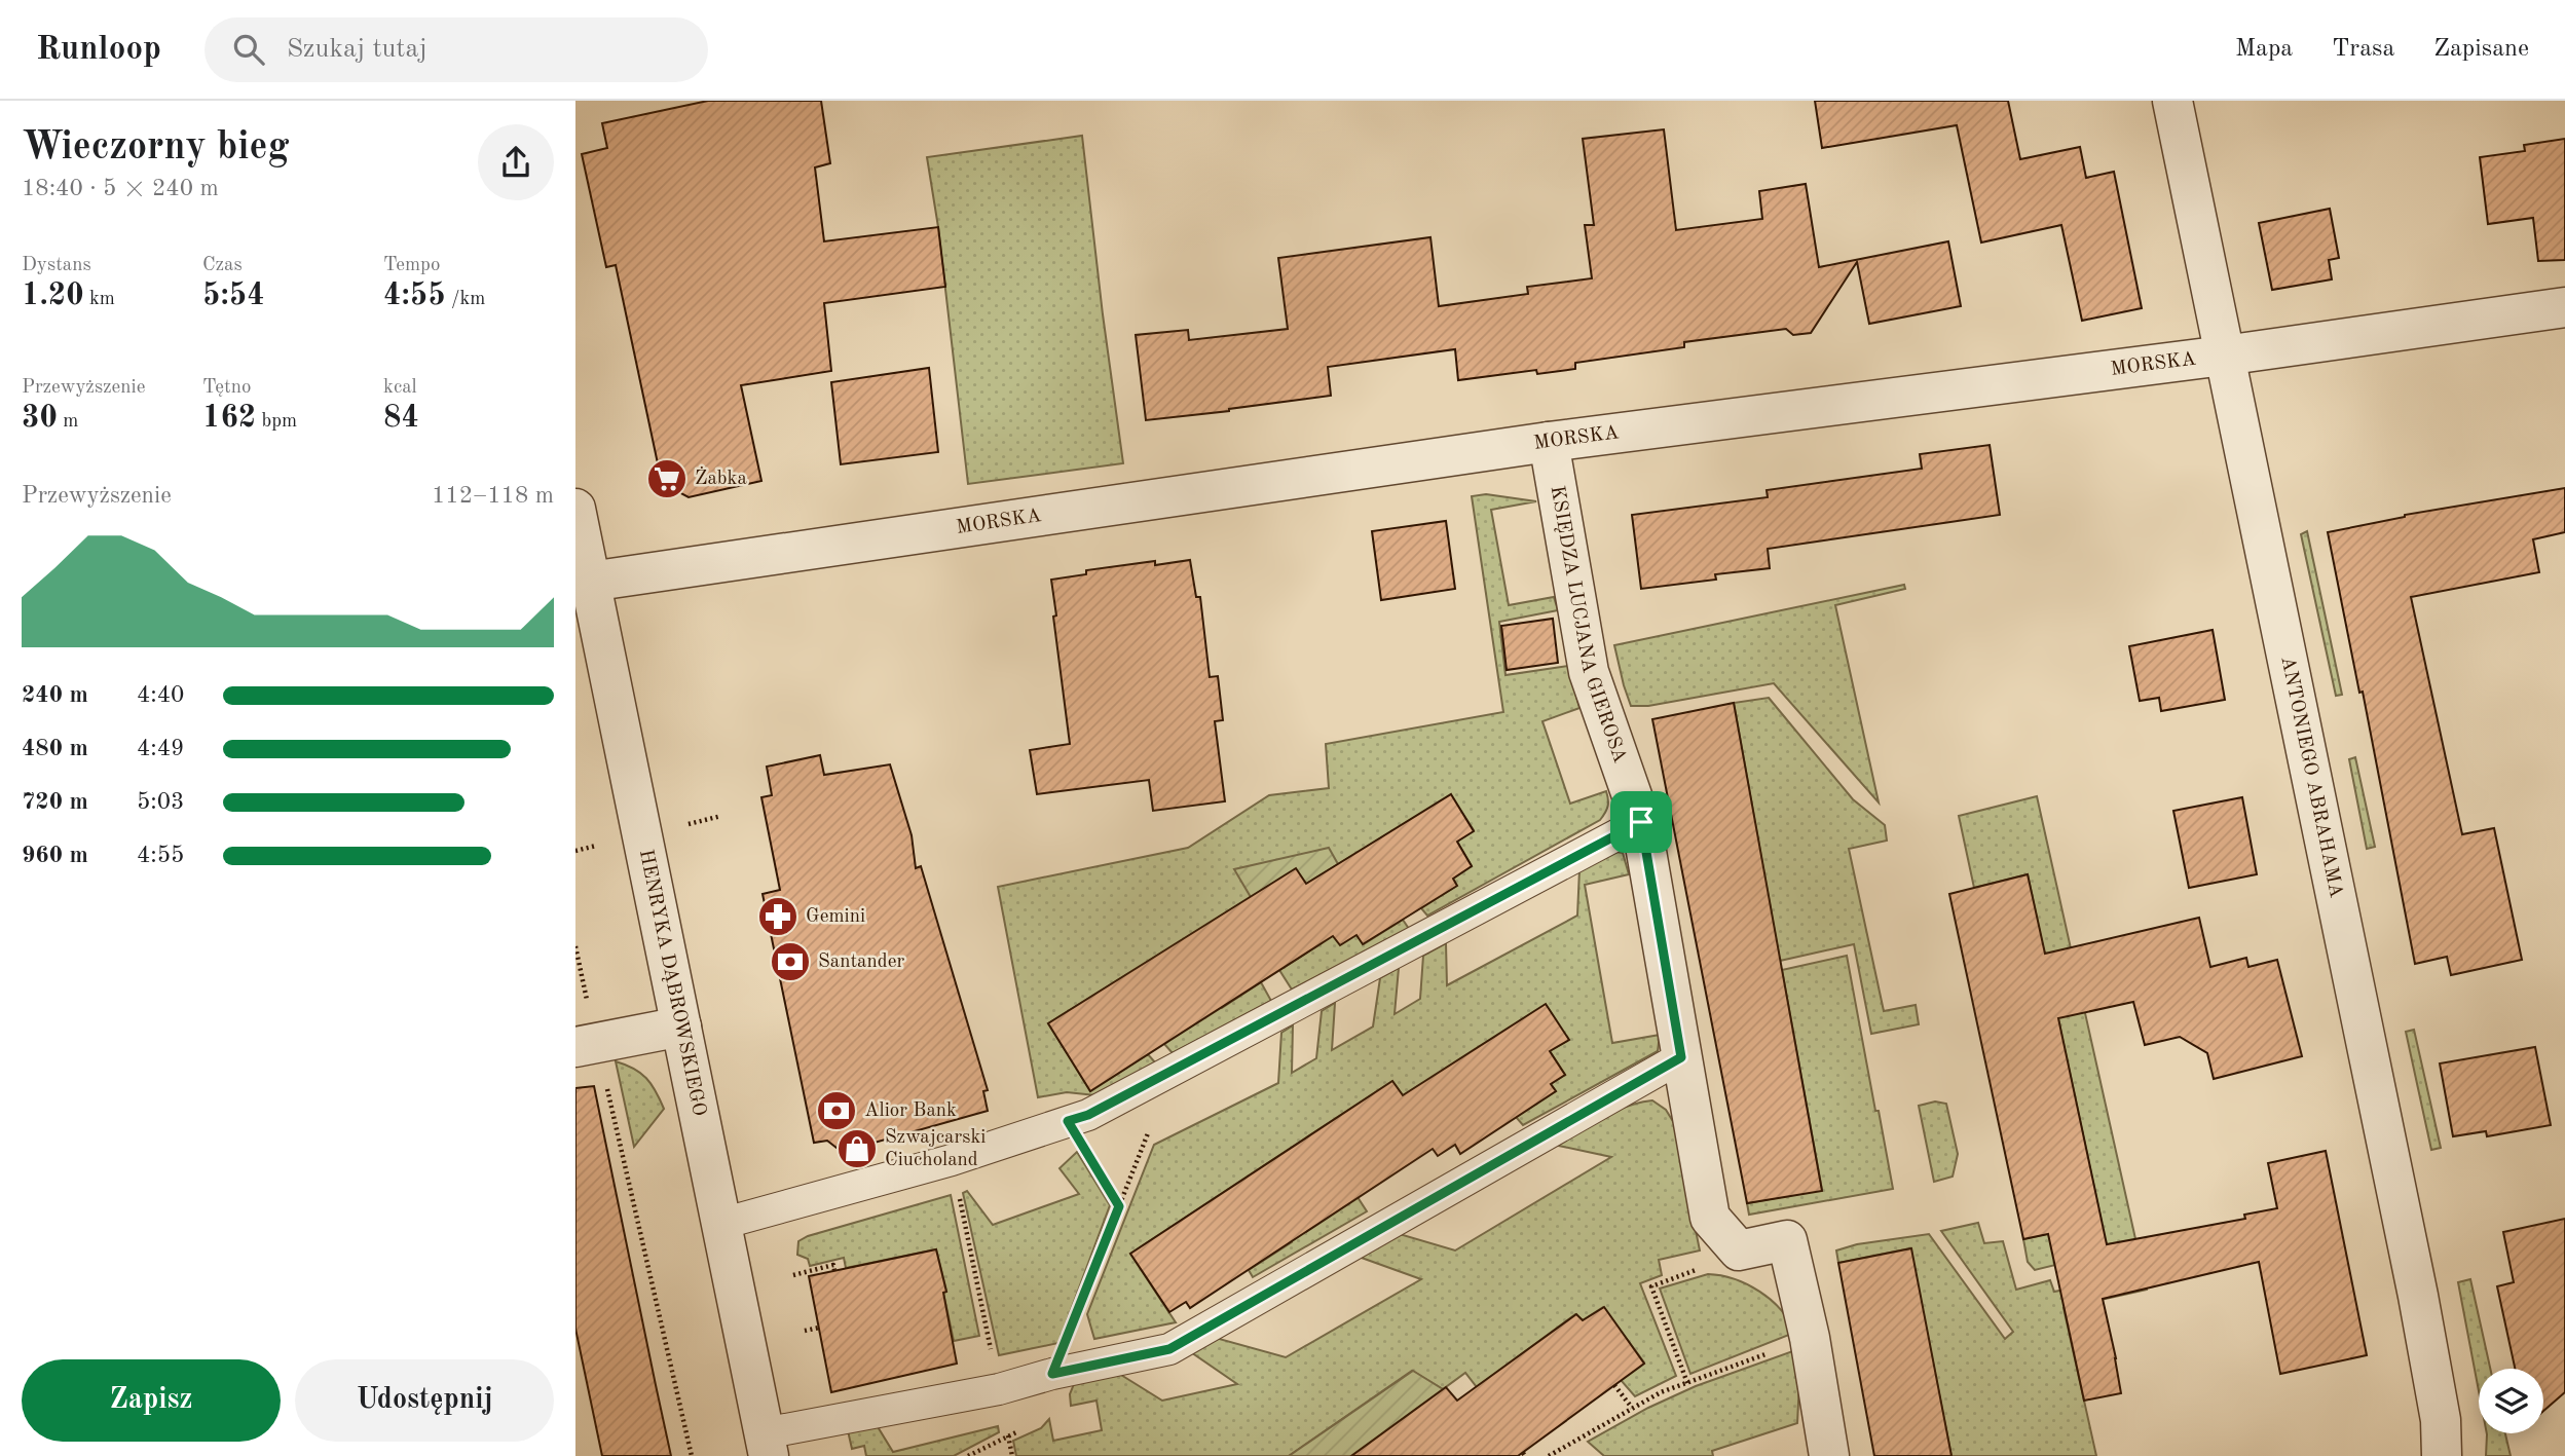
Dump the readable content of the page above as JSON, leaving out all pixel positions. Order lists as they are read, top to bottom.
{
  "streets": {
    "street": [
      "MORSKA",
      "KSIĘDZA LUCJANA GIEROSA",
      "ANTONIEGO ABRAHAMA",
      "HENRYKA DĄBROWSKIEGO"
    ]
  },
  "crossings": [
    ["MORSKA", "KSIĘDZA LUCJANA GIEROSA"],
    ["MORSKA", "ANTONIEGO ABRAHAMA"],
    ["MORSKA", "HENRYKA DĄBROWSKIEGO"]
  ],
  "places": {
    "supermarket": ["Żabka"],
    "pharmacy": ["Gemini"],
    "bank": ["Santander", "Alior Bank"],
    "shop": ["Szwajcarski Ciucholand"]
  },
  "page": {
    "header": "Runloop",
    "search": "Szukaj tutaj",
    "nav": ["Mapa", "Trasa", "Zapisane"],
    "heading": ["Wieczorny bieg", "18:40 · 5 × 240 m"],
    "stats": [
      ["Dystans", "1.20 km"],
      ["Czas", "5:54"],
      ["Tempo", "4:55 /km"],
      ["Przewyższenie", "30 m"],
      ["Tętno", "162 bpm"],
      ["kcal", "84"]
    ],
    "chart": ["Przewyższenie", "112–118 m"],
    "list": [
      {
        "name": "240 m",
        "note": "4:40"
      },
      {
        "name": "480 m",
        "note": "4:49"
      },
      {
        "name": "720 m",
        "note": "5:03"
      },
      {
        "name": "960 m",
        "note": "4:55"
      }
    ],
    "buttons": ["Zapisz", "Udostępnij"]
  }
}
